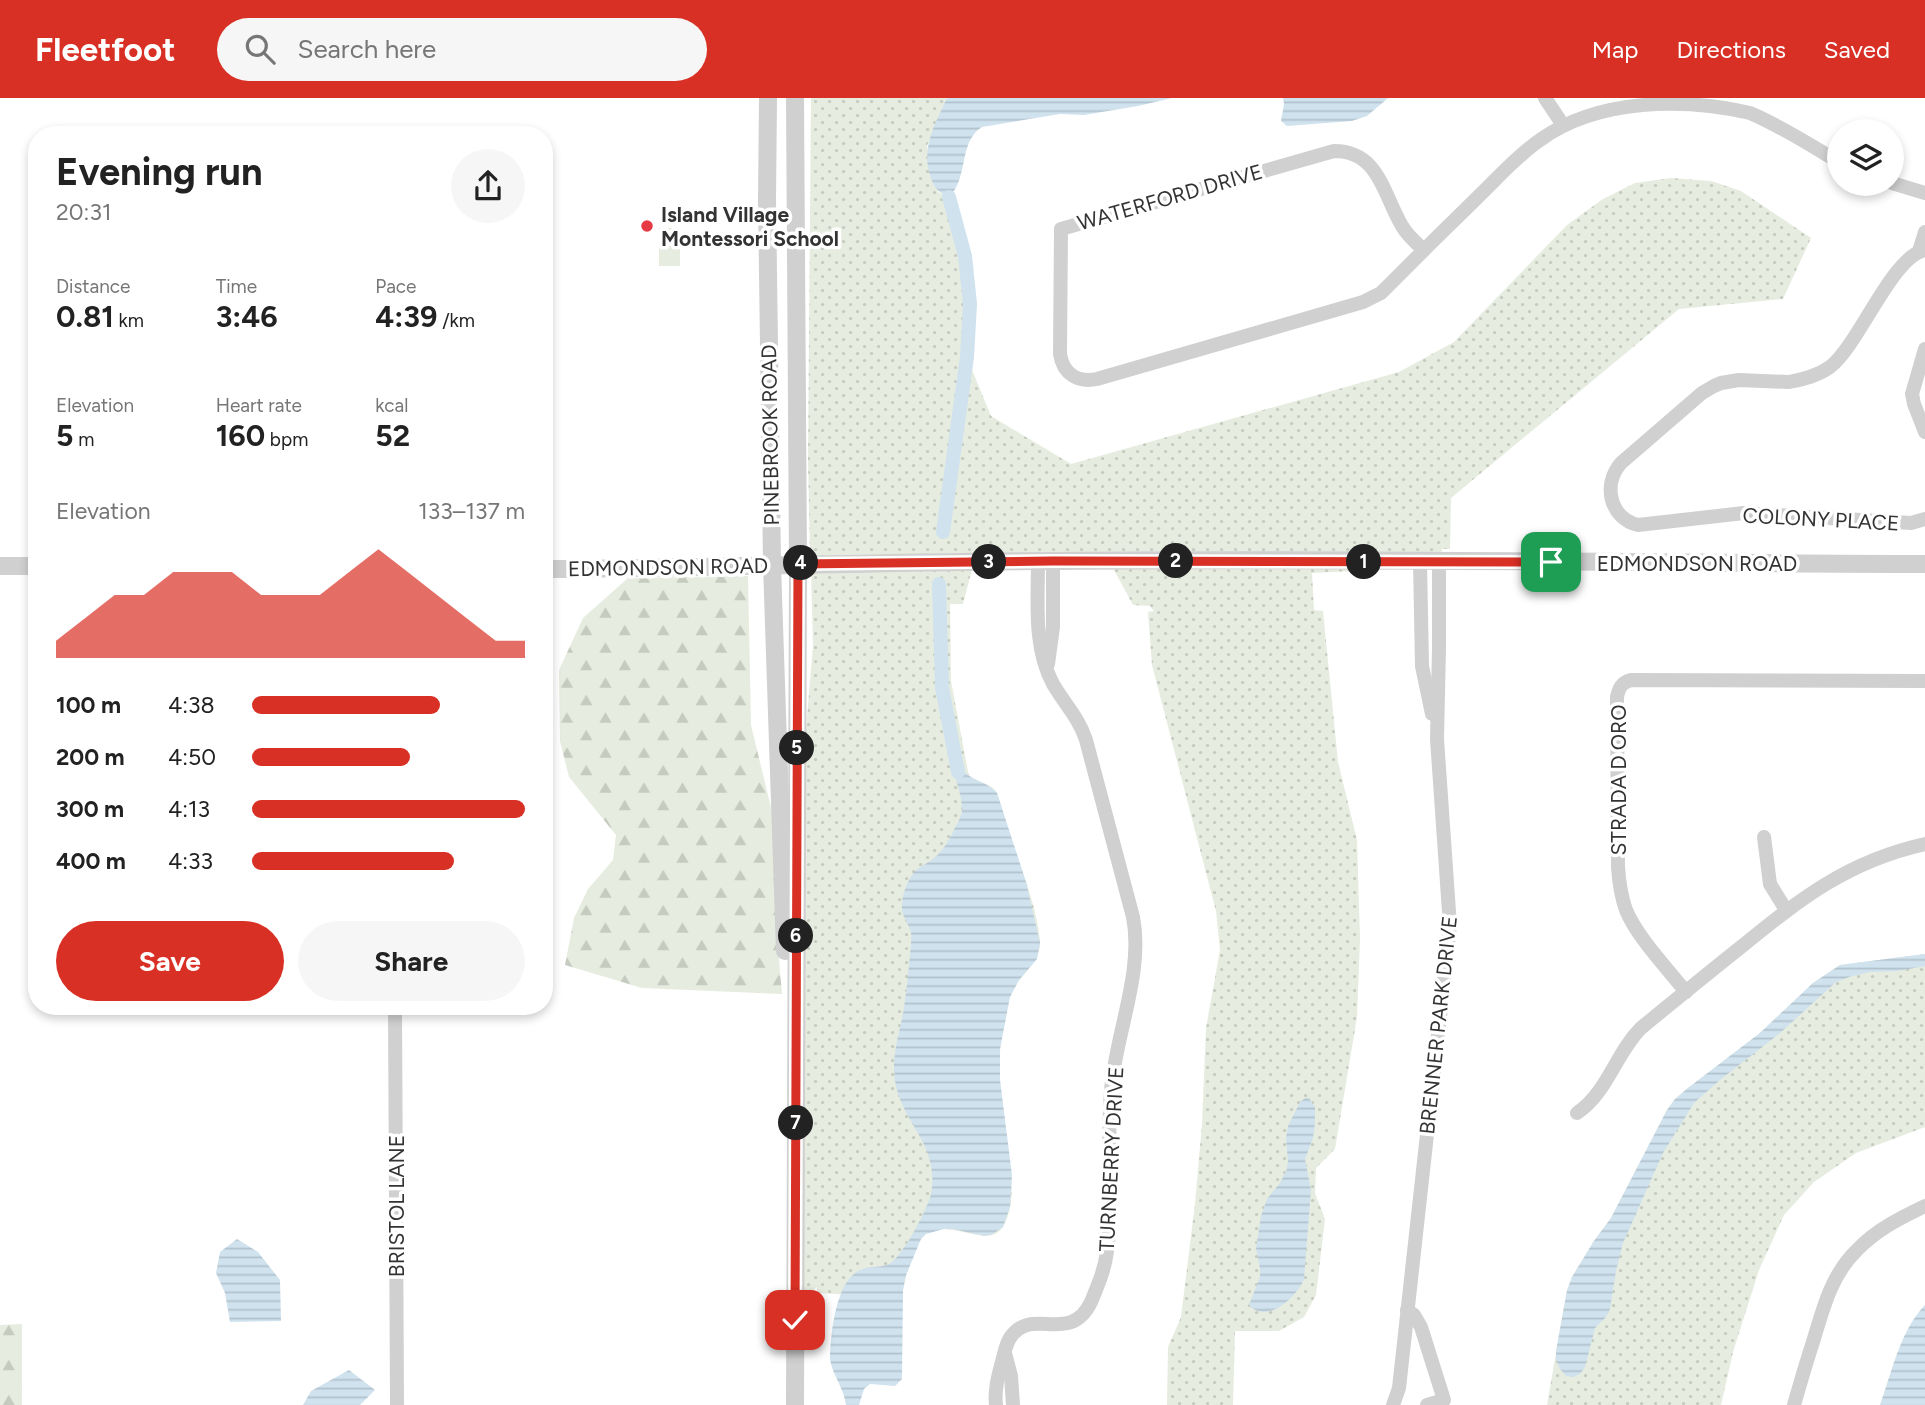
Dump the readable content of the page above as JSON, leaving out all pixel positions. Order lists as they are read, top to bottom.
{
  "streets": {
    "street": [
      "WATERFORD DRIVE",
      "PINEBROOK ROAD",
      "COLONY PLACE",
      "EDMONDSON ROAD",
      "STRADA D ORO",
      "BRENNER PARK DRIVE",
      "TURNBERRY DRIVE",
      "BRISTOL LANE"
    ]
  },
  "crossings": [
    ["PINEBROOK ROAD", "EDMONDSON ROAD"],
    ["EDMONDSON ROAD", "BRENNER PARK DRIVE"],
    ["EDMONDSON ROAD", "TURNBERRY DRIVE"]
  ],
  "places": ["Island Village Montessori School"],
  "page": {
    "header": "Fleetfoot",
    "search": "Search here",
    "nav": ["Map", "Directions", "Saved"],
    "heading": ["Evening run", "20:31"],
    "stats": [
      ["Distance", "0.81 km"],
      ["Time", "3:46"],
      ["Pace", "4:39 /km"],
      ["Elevation", "5 m"],
      ["Heart rate", "160 bpm"],
      ["kcal", "52"]
    ],
    "chart": ["Elevation", "133–137 m"],
    "pins": [
      "2",
      "1",
      "3",
      "4",
      "5",
      "6",
      "7"
    ],
    "list": [
      {
        "name": "100 m",
        "note": "4:38"
      },
      {
        "name": "200 m",
        "note": "4:50"
      },
      {
        "name": "300 m",
        "note": "4:13"
      },
      {
        "name": "400 m",
        "note": "4:33"
      }
    ],
    "buttons": ["Save", "Share"]
  }
}
